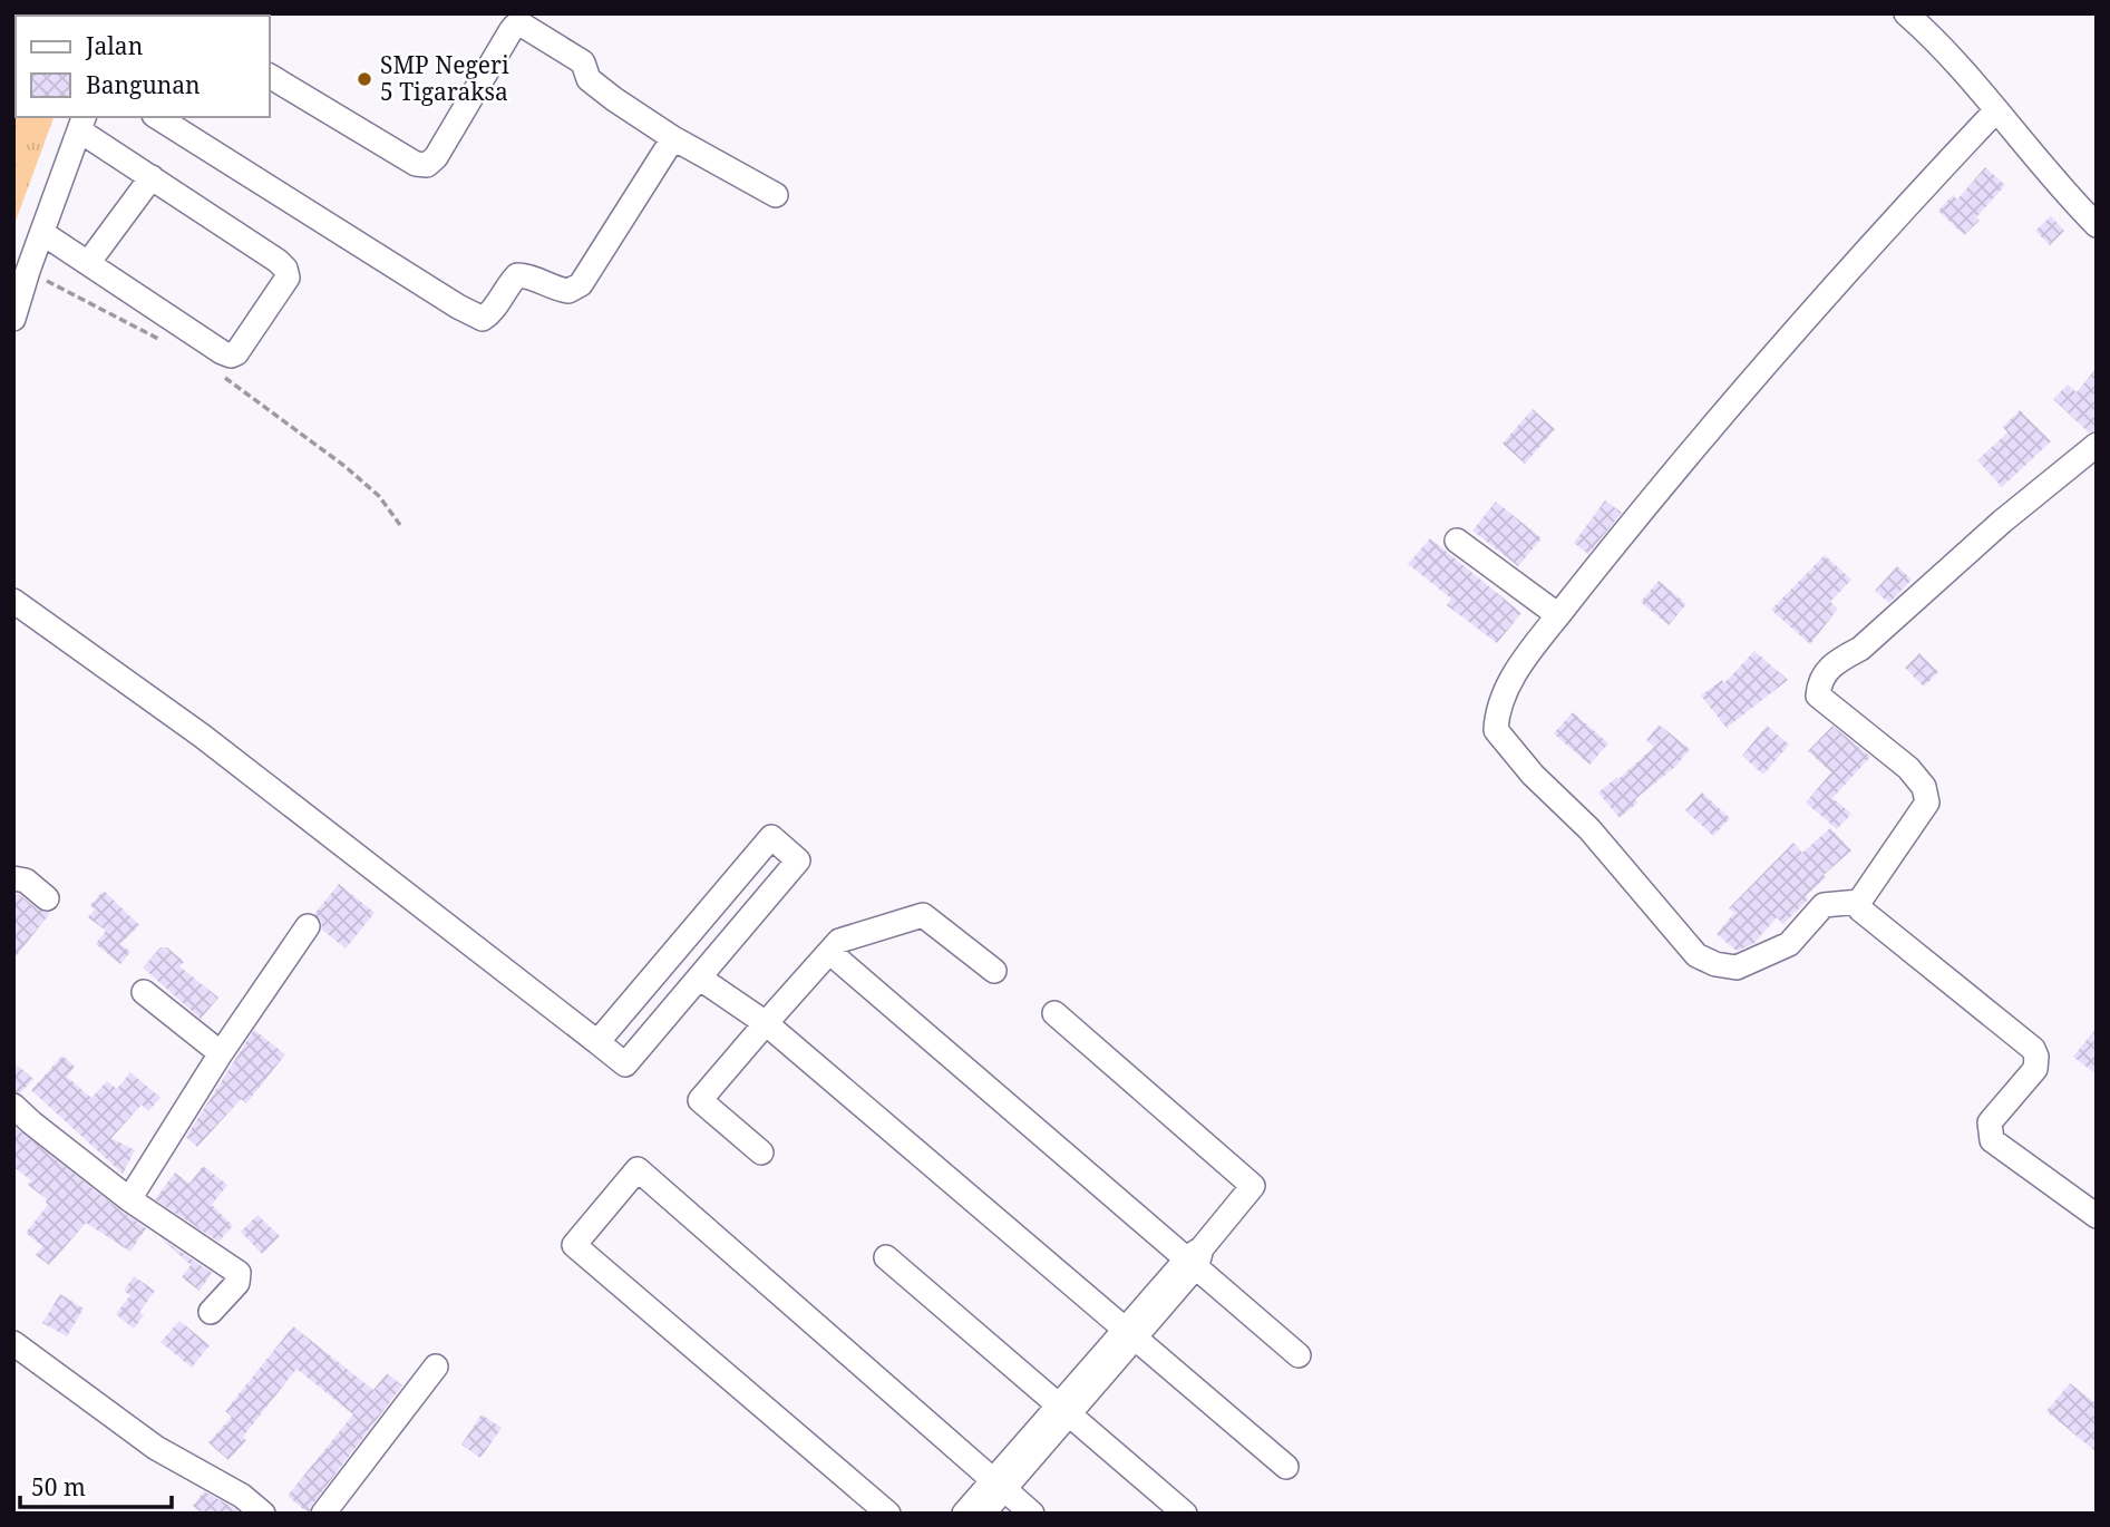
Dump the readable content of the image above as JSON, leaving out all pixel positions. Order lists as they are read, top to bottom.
{
  "places": ["SMP Negeri 5 Tigaraksa"],
  "legend": ["Jalan", "Bangunan"],
  "scale_bar": "50 m"
}
